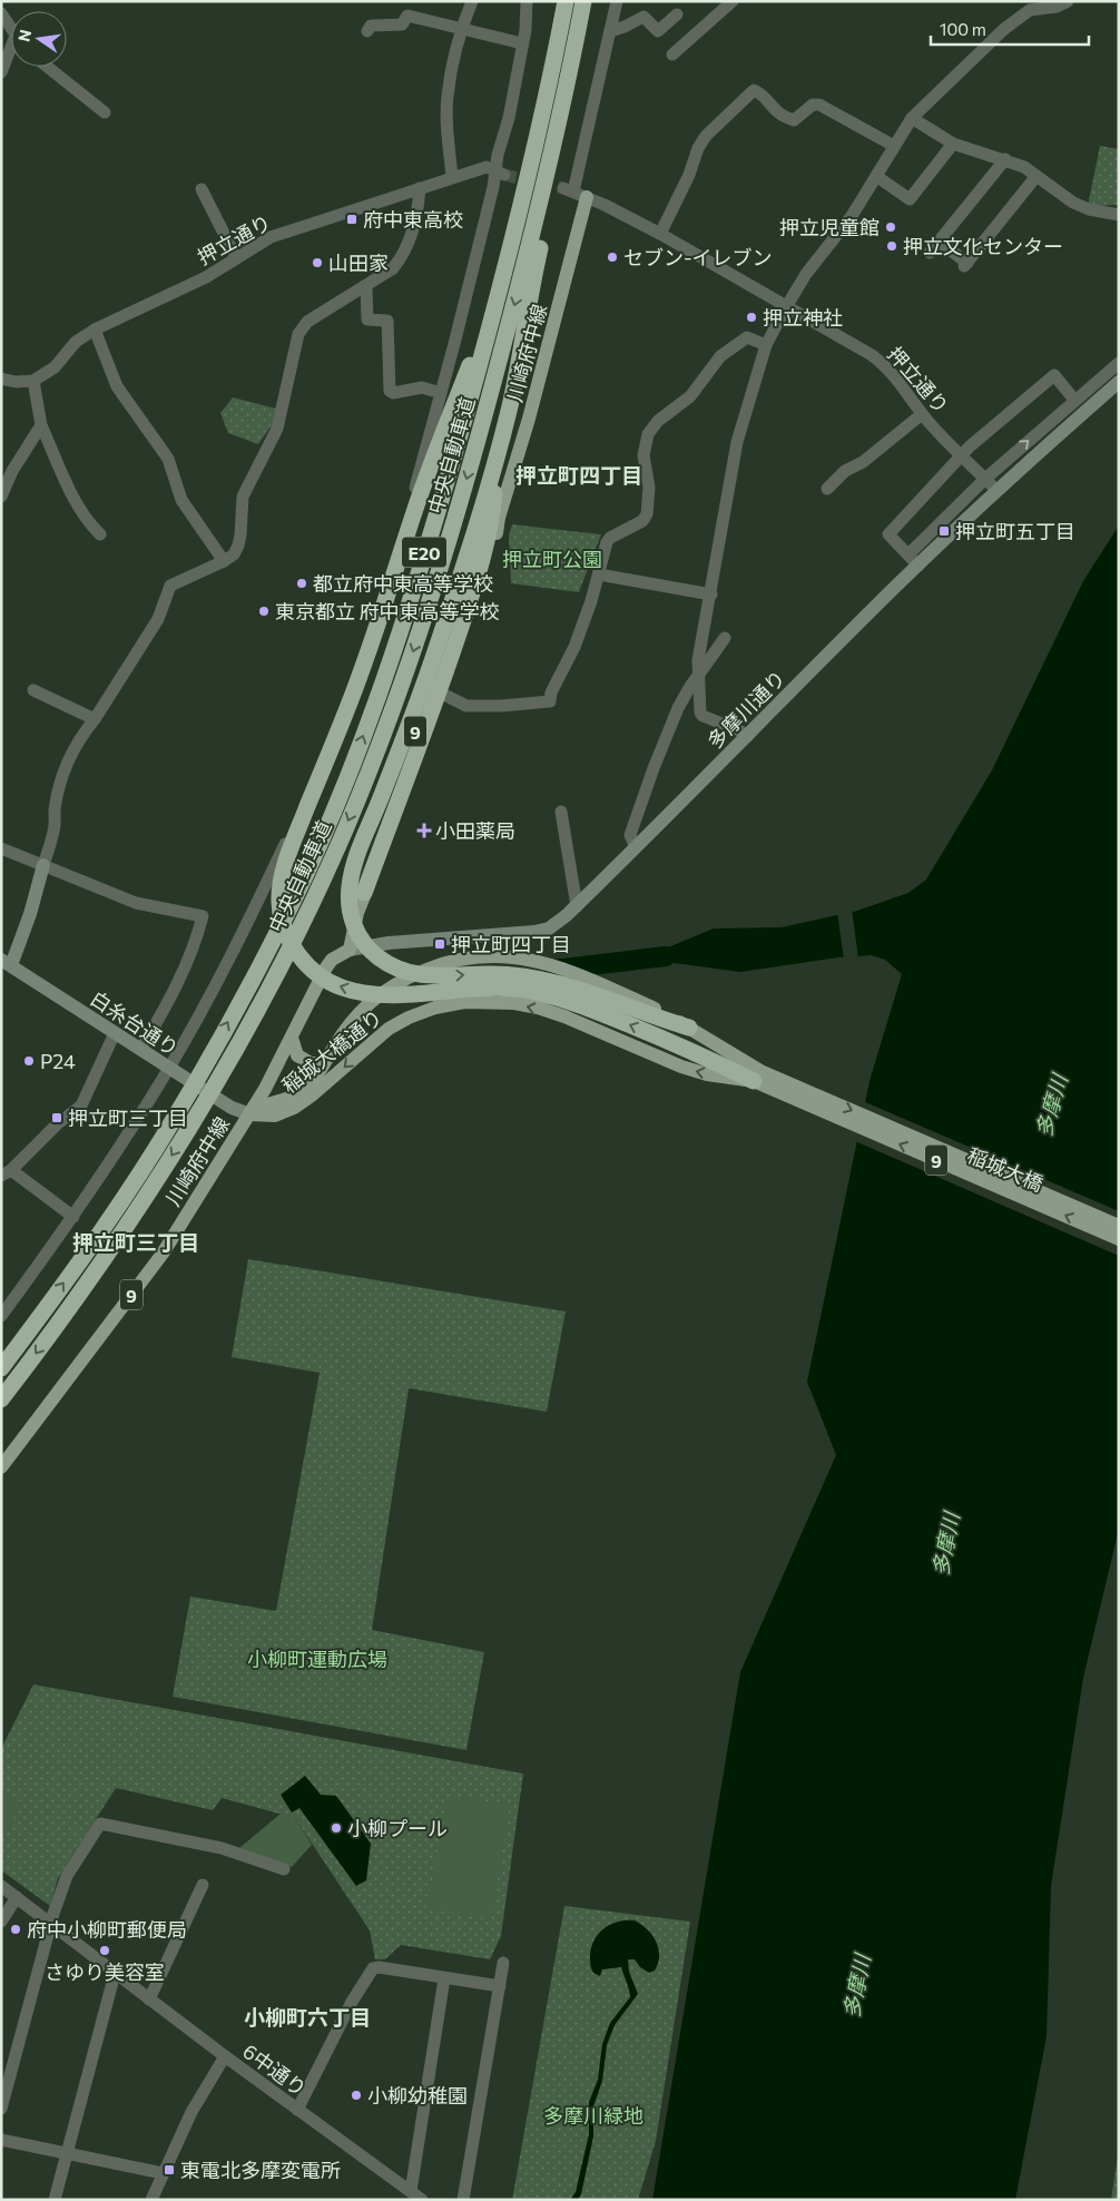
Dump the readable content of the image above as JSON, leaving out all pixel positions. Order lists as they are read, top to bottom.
{
  "streets": {
    "highway": ["中央自動車道", "E20"],
    "main road": [
      "川崎府中線",
      "9",
      "稲城大橋通り",
      "稲城大橋"
    ],
    "street": [
      "押立通り",
      "多摩川通り",
      "白糸台通り",
      "6中通り"
    ]
  },
  "crossings": [
    ["押立通り", "川崎府中線"],
    ["押立通り", "多摩川通り"],
    ["川崎府中線", "多摩川通り"],
    ["川崎府中線", "白糸台通り"],
    ["川崎府中線", "稲城大橋通り"],
    ["白糸台通り", "稲城大橋通り"],
    ["稲城大橋通り", "稲城大橋"]
  ],
  "one_way": ["稲城大橋通り"],
  "districts": ["押立町四丁目", "押立町三丁目", "小柳町六丁目"],
  "water": ["多摩川"],
  "parks": ["押立町公園", "小柳町運動広場", "多摩川緑地"],
  "places": {
    "transit": [
      "府中東高校",
      "押立町五丁目",
      "押立町四丁目",
      "押立町三丁目",
      "東電北多摩変電所"
    ],
    "other": [
      "押立児童館",
      "押立文化センター",
      "セブン-イレブン",
      "山田家",
      "押立神社",
      "都立府中東高等学校",
      "東京都立 府中東高等学校",
      "P24",
      "小柳プール",
      "府中小柳町郵便局",
      "さゆり美容室",
      "小柳幼稚園"
    ],
    "health": ["小田薬局"]
  },
  "scale_bar": "100 m",
  "north": "left"
}
